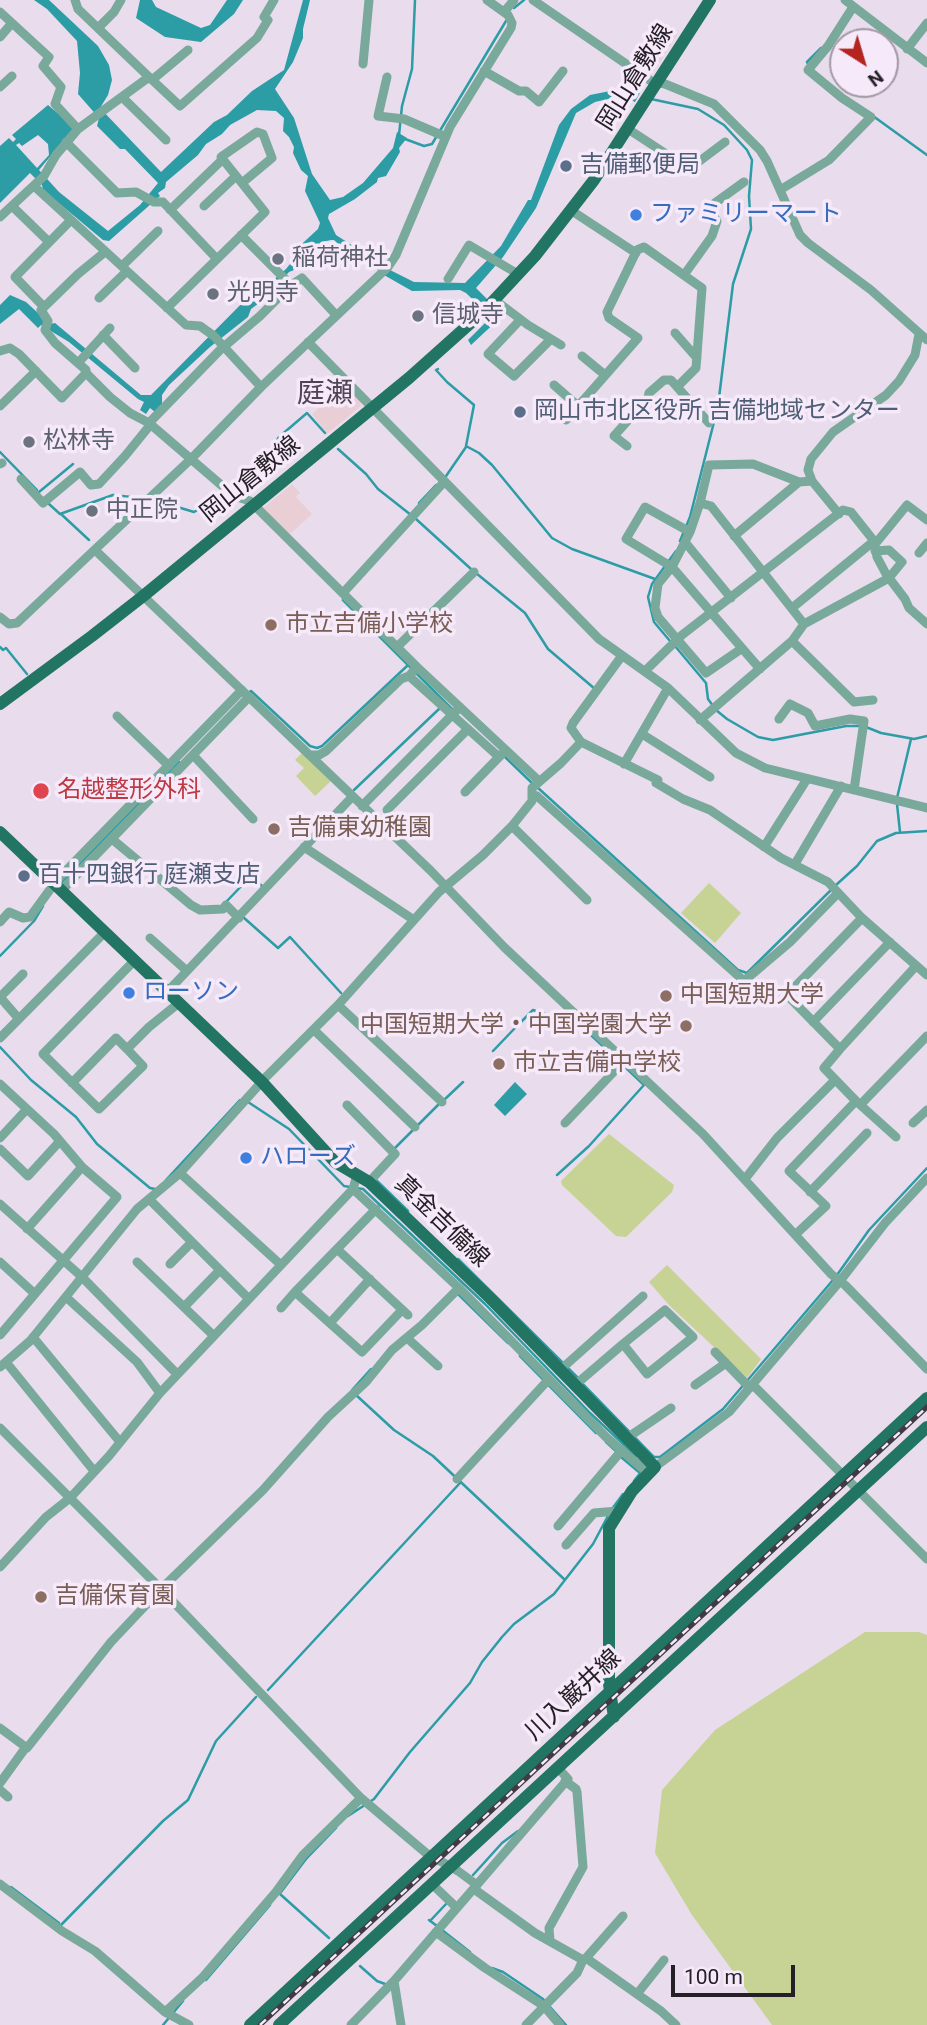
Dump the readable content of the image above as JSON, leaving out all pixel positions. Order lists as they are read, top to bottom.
{
  "streets": {
    "main road": ["岡山倉敷線", "真金吉備線", "川入巌井線"]
  },
  "districts": ["庭瀬"],
  "places": [
    "吉備郵便局",
    "ファミリーマート",
    "稲荷神社",
    "光明寺",
    "信城寺",
    "岡山市北区役所 吉備地域センター",
    "松林寺",
    "中正院",
    "市立吉備小学校",
    "名越整形外科",
    "吉備東幼稚園",
    "百十四銀行 庭瀬支店",
    "ローソン",
    "中国短期大学",
    "中国短期大学・中国学園大学",
    "市立吉備中学校",
    "ハローズ",
    "吉備保育園"
  ],
  "scale_bar": "100 m",
  "north": "bottom right"
}
